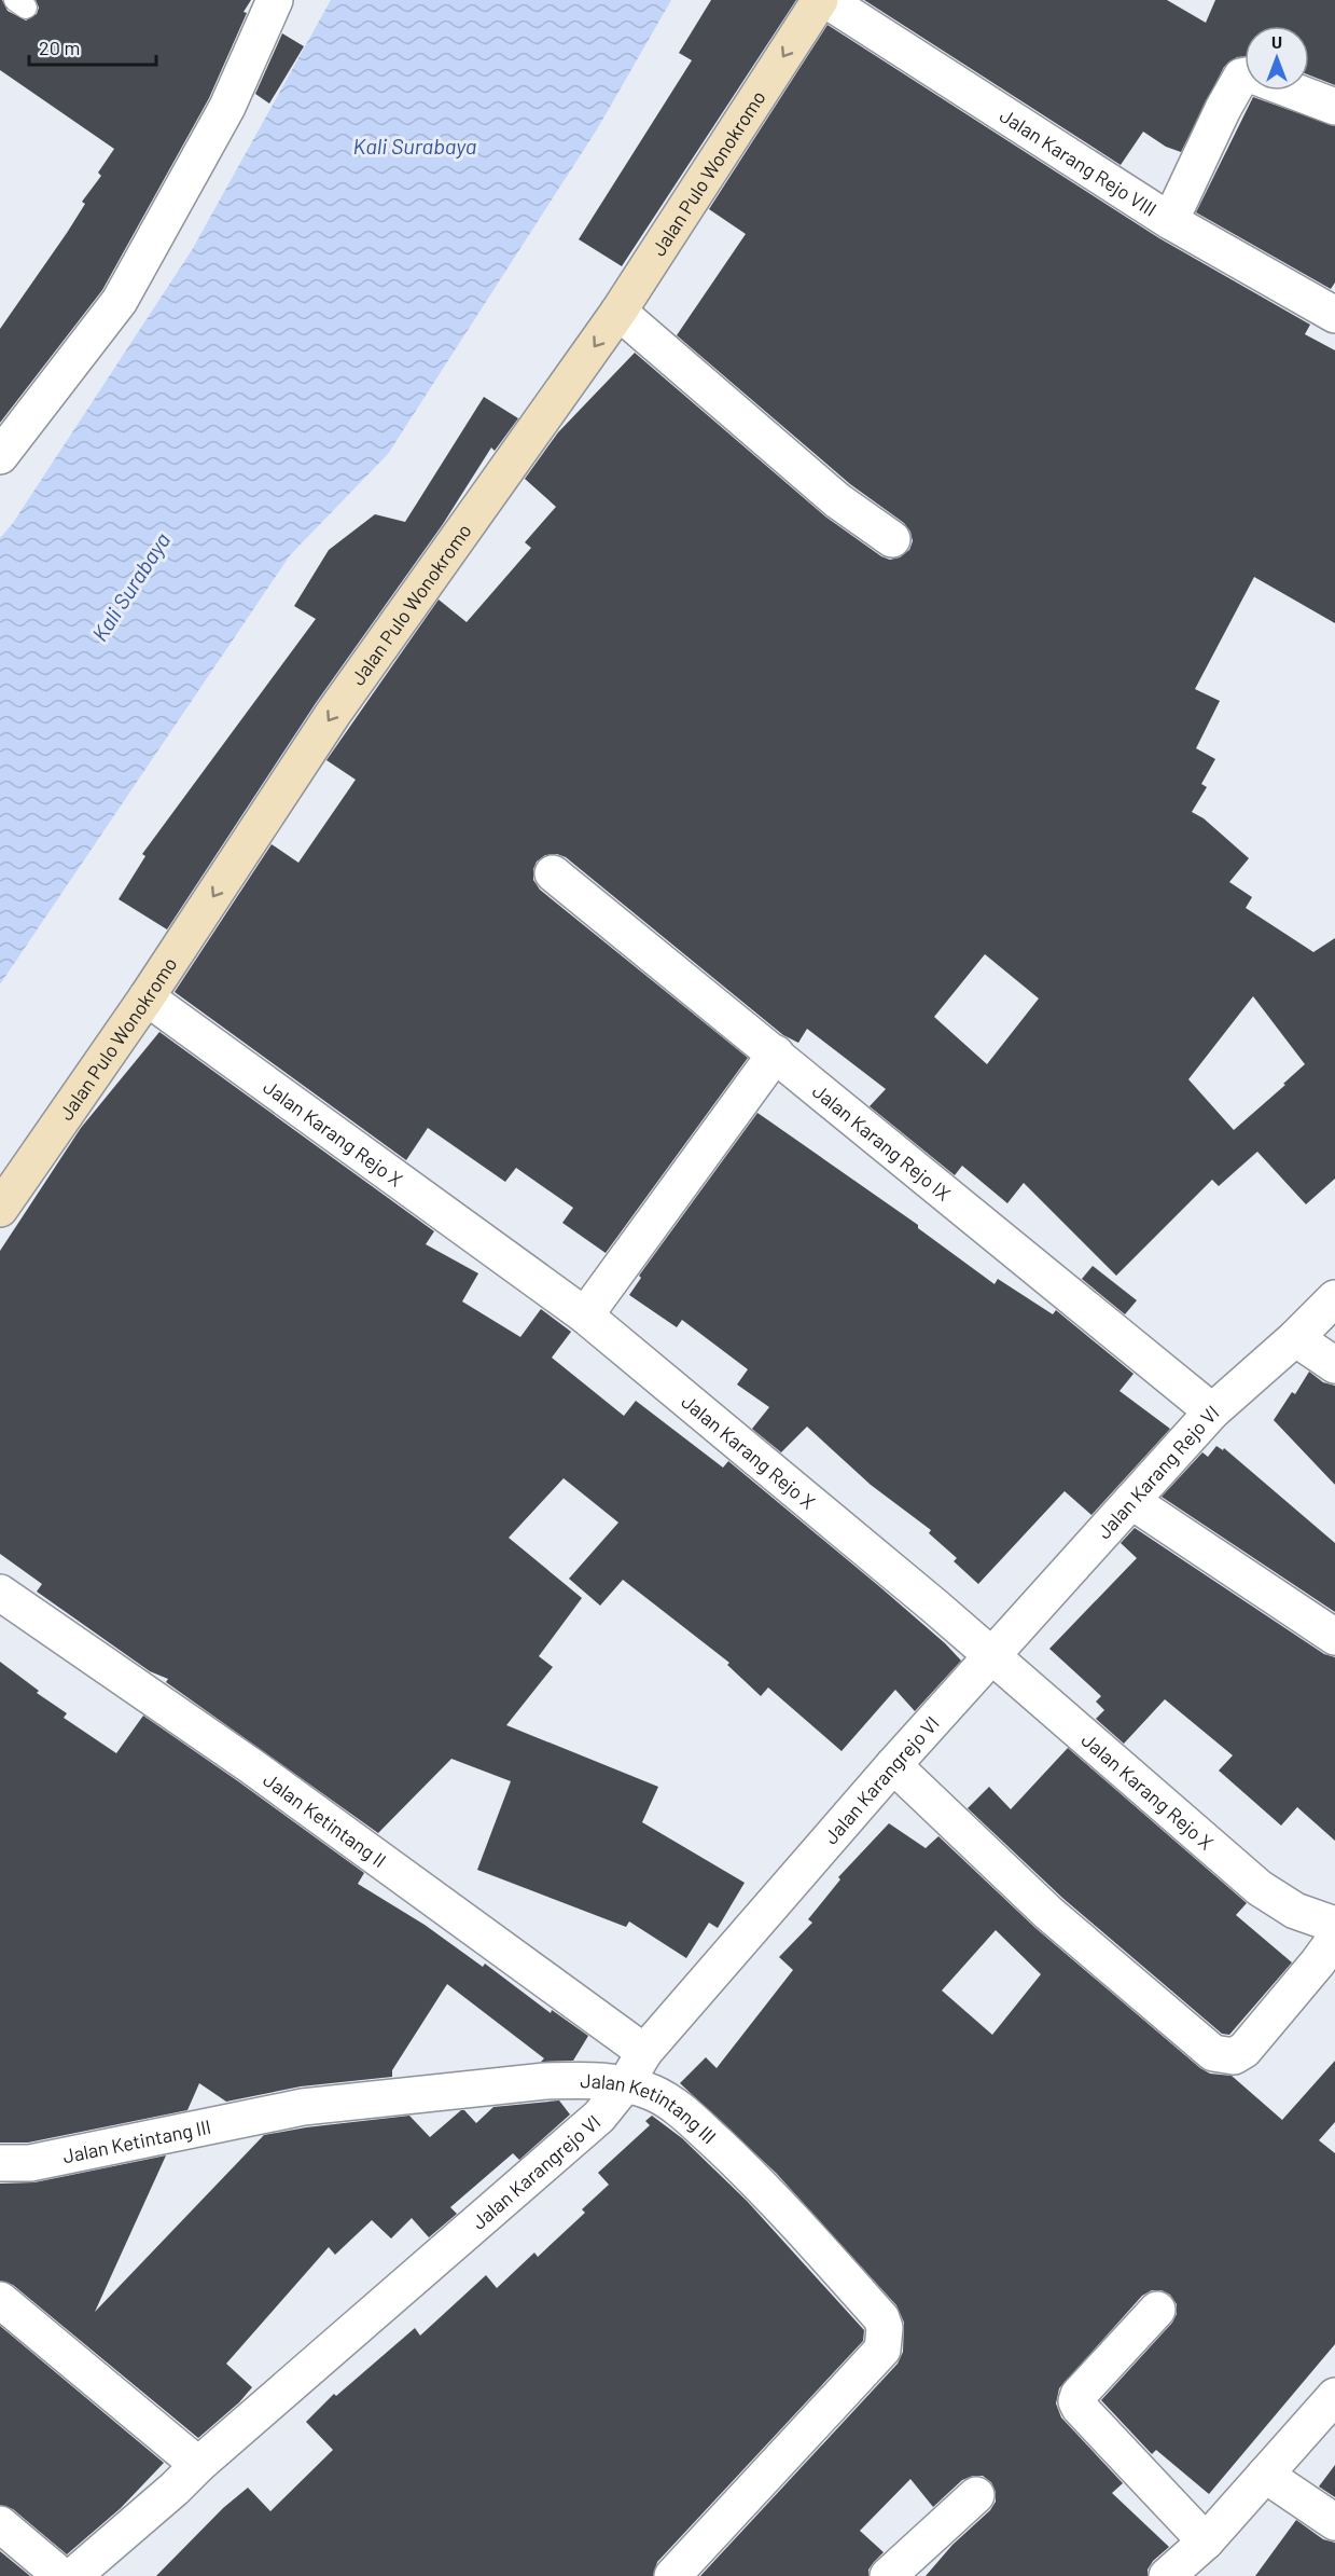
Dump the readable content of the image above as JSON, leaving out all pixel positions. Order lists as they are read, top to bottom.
{
  "streets": {
    "main road": ["Jalan Pulo Wonokromo"],
    "street": [
      "Jalan Karang Rejo VIII",
      "Jalan Karang Rejo X",
      "Jalan Karang Rejo IX",
      "Jalan Karang Rejo VI",
      "Jalan Karangrejo VI",
      "Jalan Ketintang II",
      "Jalan Ketintang III"
    ]
  },
  "crossings": [
    ["Jalan Pulo Wonokromo", "Jalan Karang Rejo X"],
    ["Jalan Karang Rejo X", "Jalan Karang Rejo VI"],
    ["Jalan Karang Rejo X", "Jalan Karangrejo VI"],
    ["Jalan Karang Rejo IX", "Jalan Karang Rejo VI"],
    ["Jalan Karang Rejo VI", "Jalan Karangrejo VI"],
    ["Jalan Karangrejo VI", "Jalan Ketintang II"],
    ["Jalan Karangrejo VI", "Jalan Ketintang III"]
  ],
  "one_way": ["Jalan Pulo Wonokromo"],
  "water": ["Kali Surabaya"],
  "scale_bar": "20 m",
  "north": "top"
}
